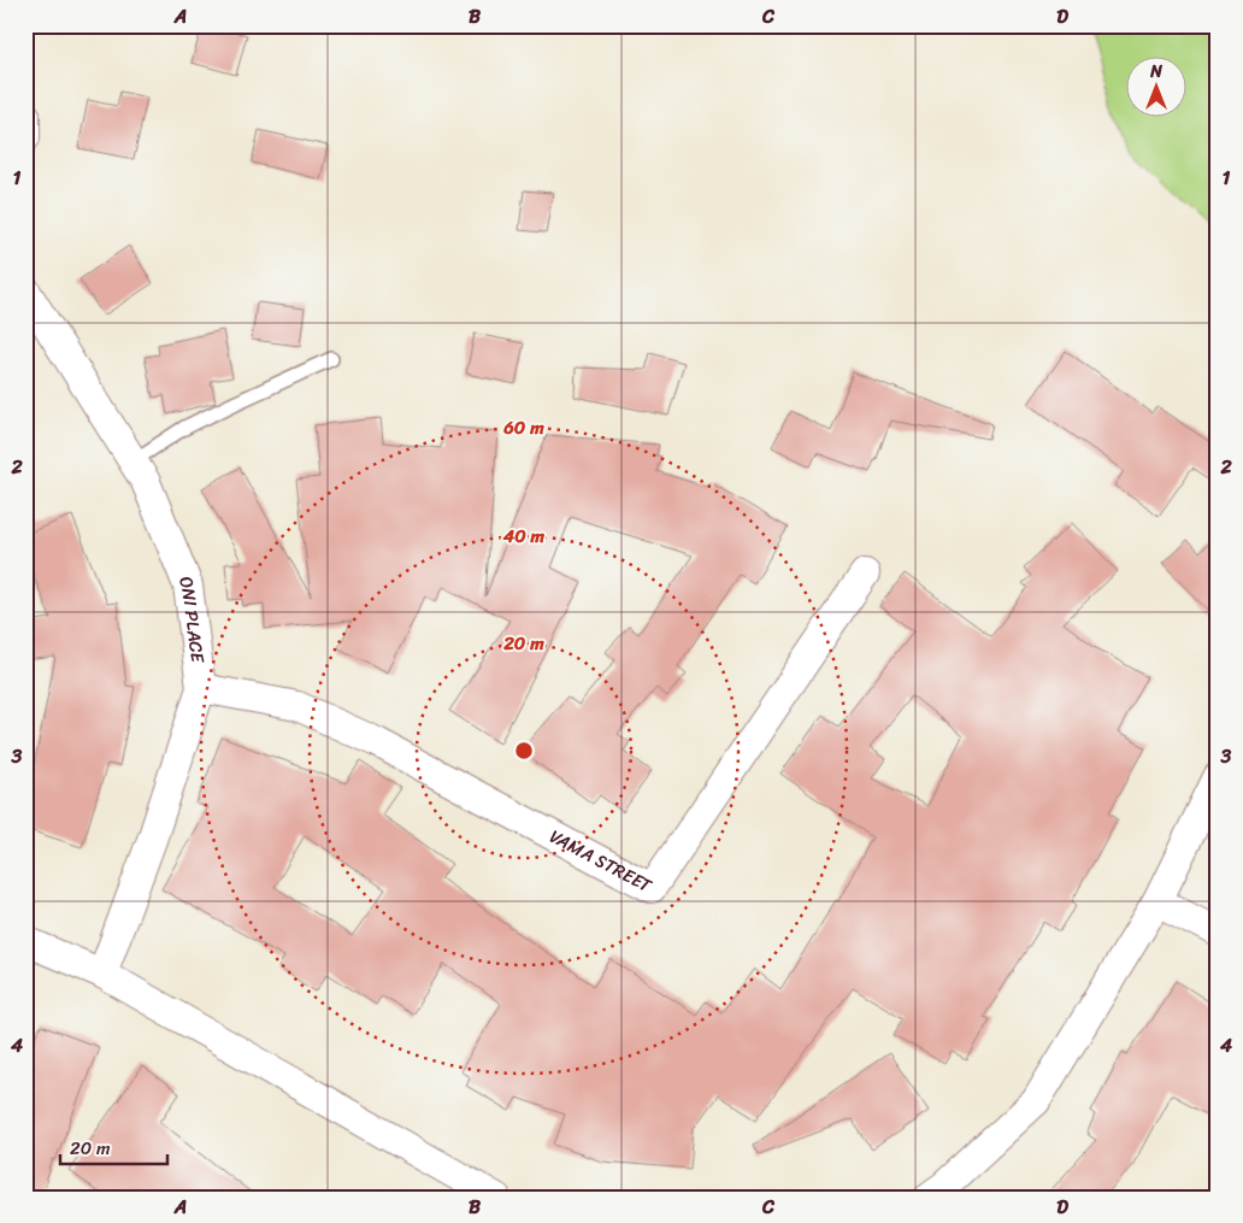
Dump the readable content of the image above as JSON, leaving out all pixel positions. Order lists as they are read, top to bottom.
{
  "streets": {
    "street": ["ONI PLACE", "VAMA STREET"]
  },
  "crossings": [
    ["ONI PLACE", "VAMA STREET"]
  ],
  "scale_bar": "20 m",
  "north": "top",
  "grid": {
    "columns": [
      "A",
      "B",
      "C",
      "D"
    ],
    "rows": [
      "1",
      "2",
      "3",
      "4"
    ]
  },
  "rings": ["60 m", "40 m", "20 m"]
}
